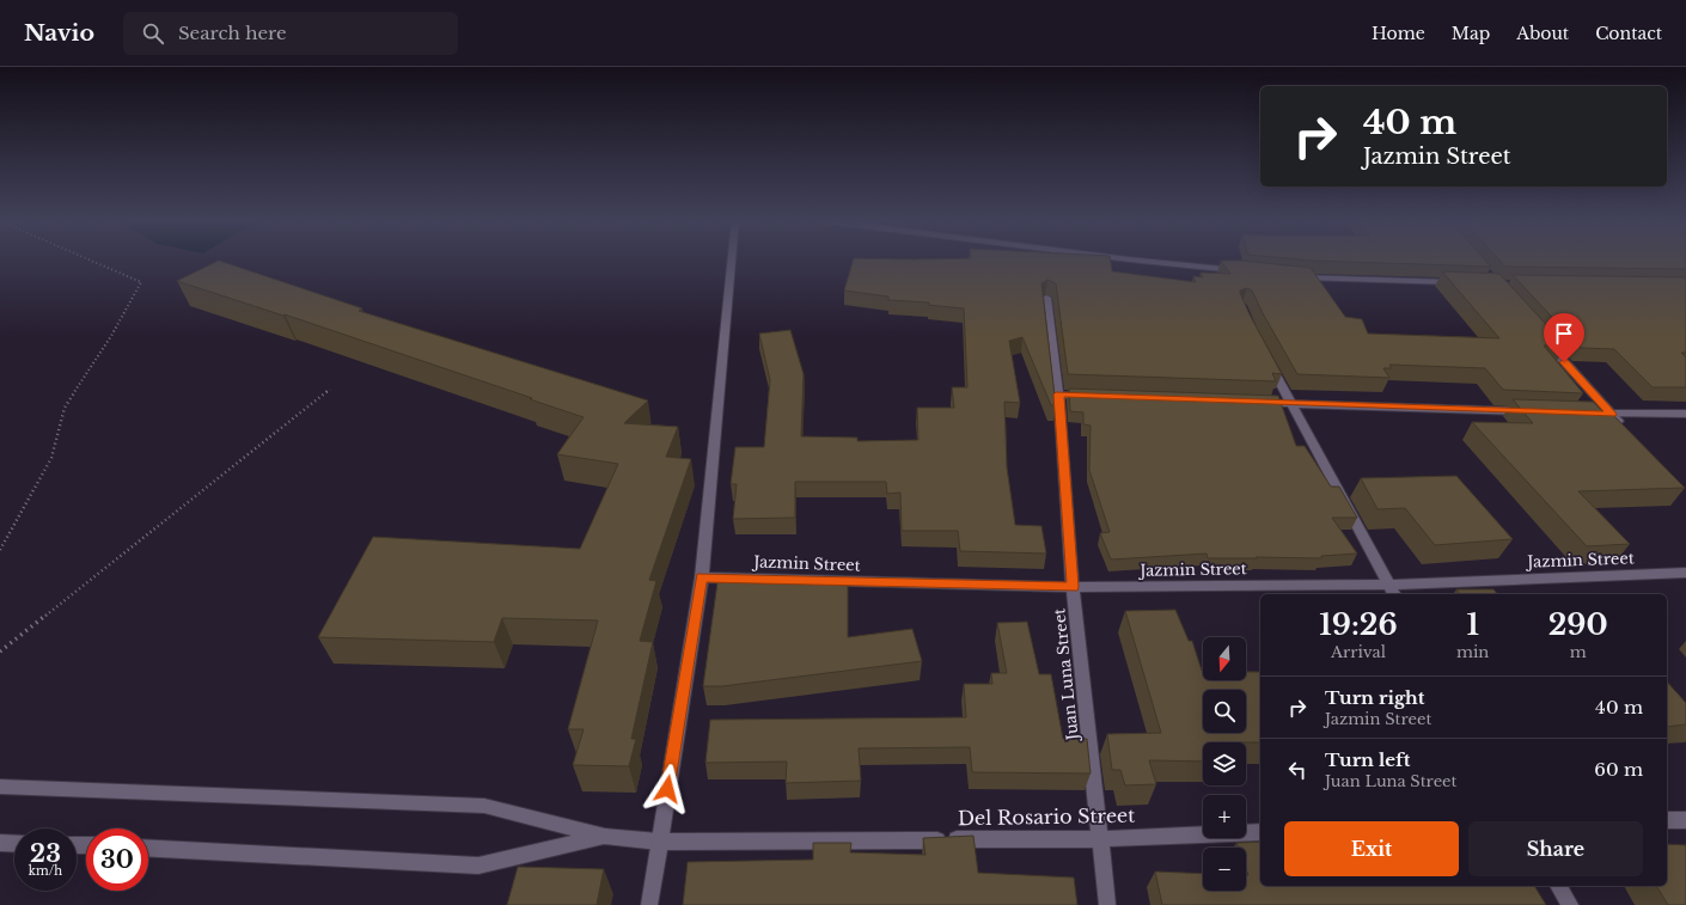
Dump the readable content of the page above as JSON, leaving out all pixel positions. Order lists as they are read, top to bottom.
{
  "streets": {
    "street": ["Jazmin Street", "Juan Luna Street", "Del Rosario Street"]
  },
  "crossings": [
    ["Jazmin Street", "Juan Luna Street"],
    ["Juan Luna Street", "Del Rosario Street"]
  ],
  "north": "bottom",
  "page": {
    "header": "Navio",
    "search": "Search here",
    "nav": [
      "Home",
      "Map",
      "About",
      "Contact"
    ],
    "turn": ["40 m", "Jazmin Street"],
    "eta": [
      "19:26",
      "Arrival",
      "1",
      "min",
      "290",
      "m"
    ],
    "map_buttons": ["+", "−"],
    "list": [
      {
        "name": "Turn right",
        "note": "Jazmin Street",
        "value": "40 m"
      },
      {
        "name": "Turn left",
        "note": "Juan Luna Street",
        "value": "60 m"
      }
    ],
    "buttons": ["Exit", "Share"],
    "speed": "23 km/h",
    "limit": "30"
  }
}
